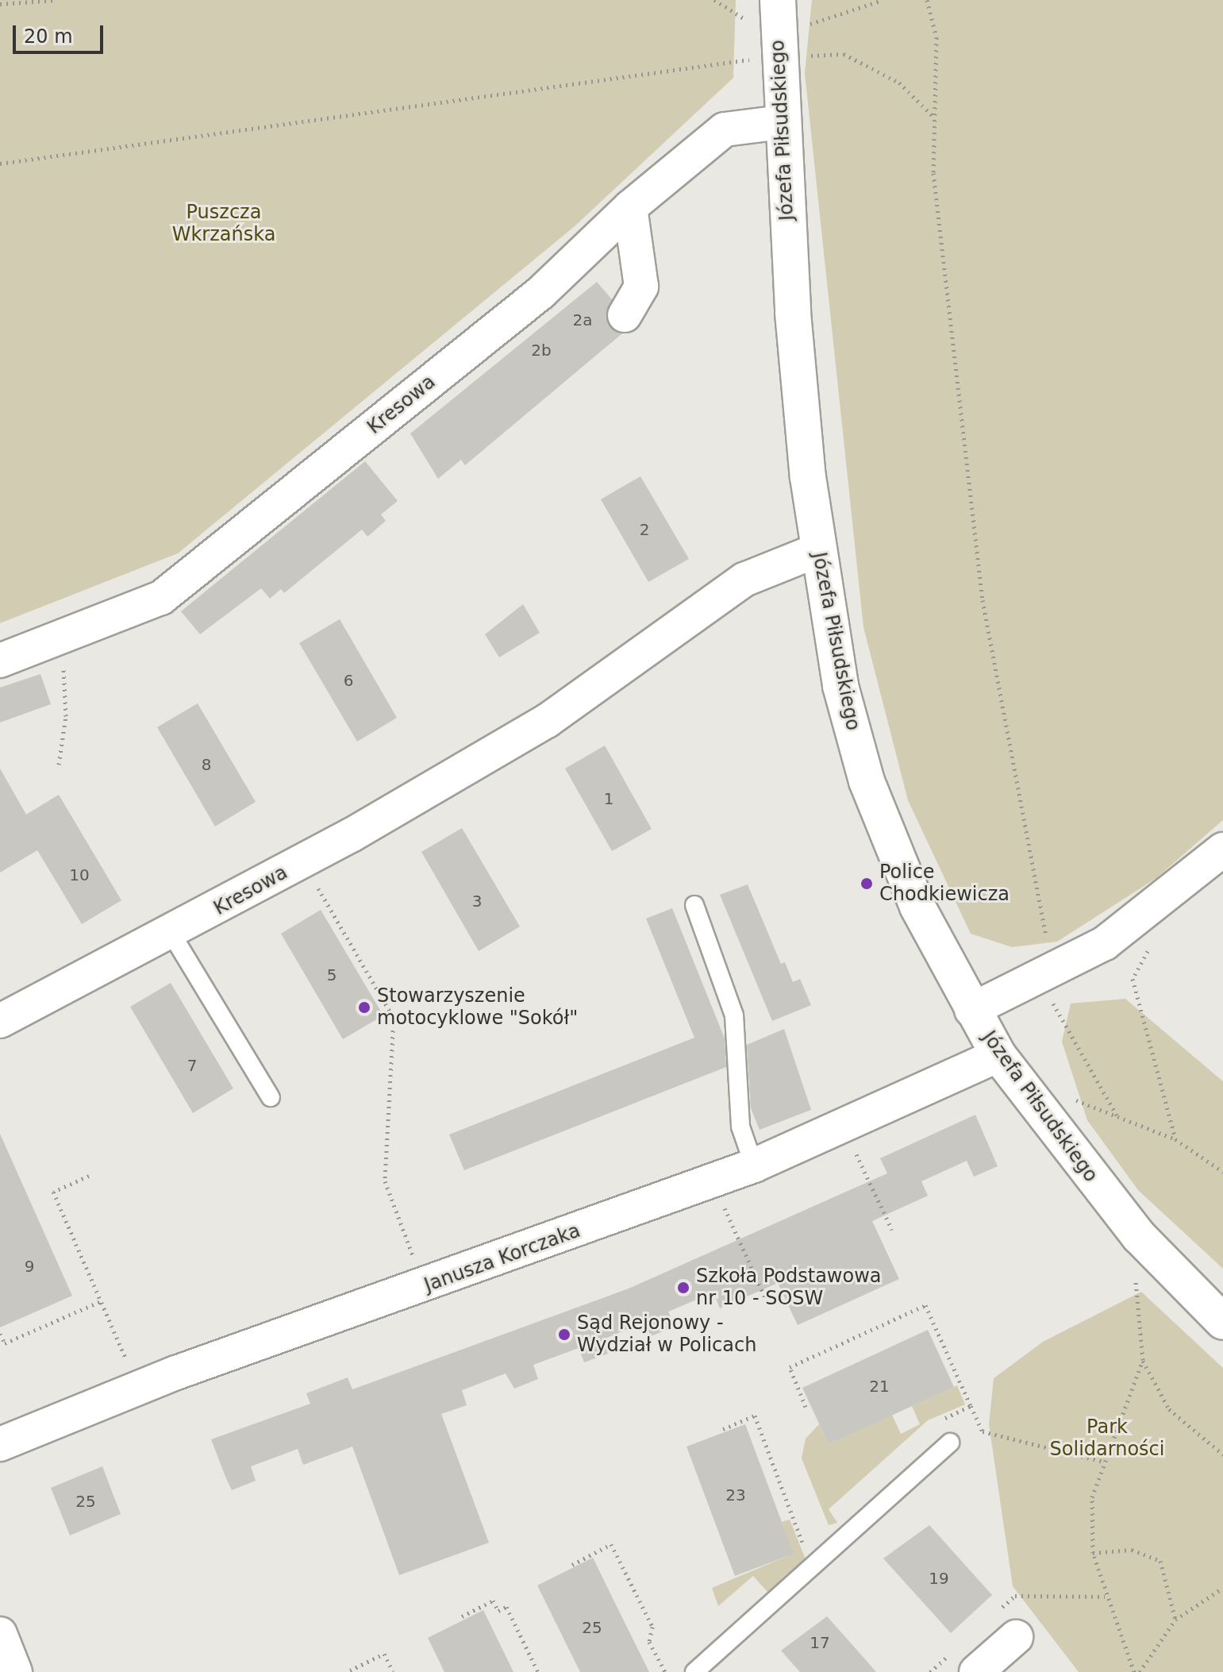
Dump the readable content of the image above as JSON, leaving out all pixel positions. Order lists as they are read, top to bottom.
{
  "streets": {
    "street": ["Józefa Piłsudskiego", "Kresowa", "Janusza Korczaka"]
  },
  "crossings": [
    ["Józefa Piłsudskiego", "Kresowa"],
    ["Józefa Piłsudskiego", "Janusza Korczaka"]
  ],
  "parks": ["Puszcza Wkrzańska", "Park Solidarności"],
  "places": [
    "Police Chodkiewicza",
    "Stowarzyszenie motocyklowe \"Sokół\"",
    "Szkoła Podstawowa nr 10 - SOSW",
    "Sąd Rejonowy - Wydział w Policach"
  ],
  "house_numbers": [
    "2a",
    "2b",
    "2",
    "6",
    "8",
    "1",
    "10",
    "3",
    "5",
    "7",
    "9",
    "21",
    "23",
    "25",
    "19",
    "25",
    "17"
  ],
  "scale_bar": "20 m"
}
